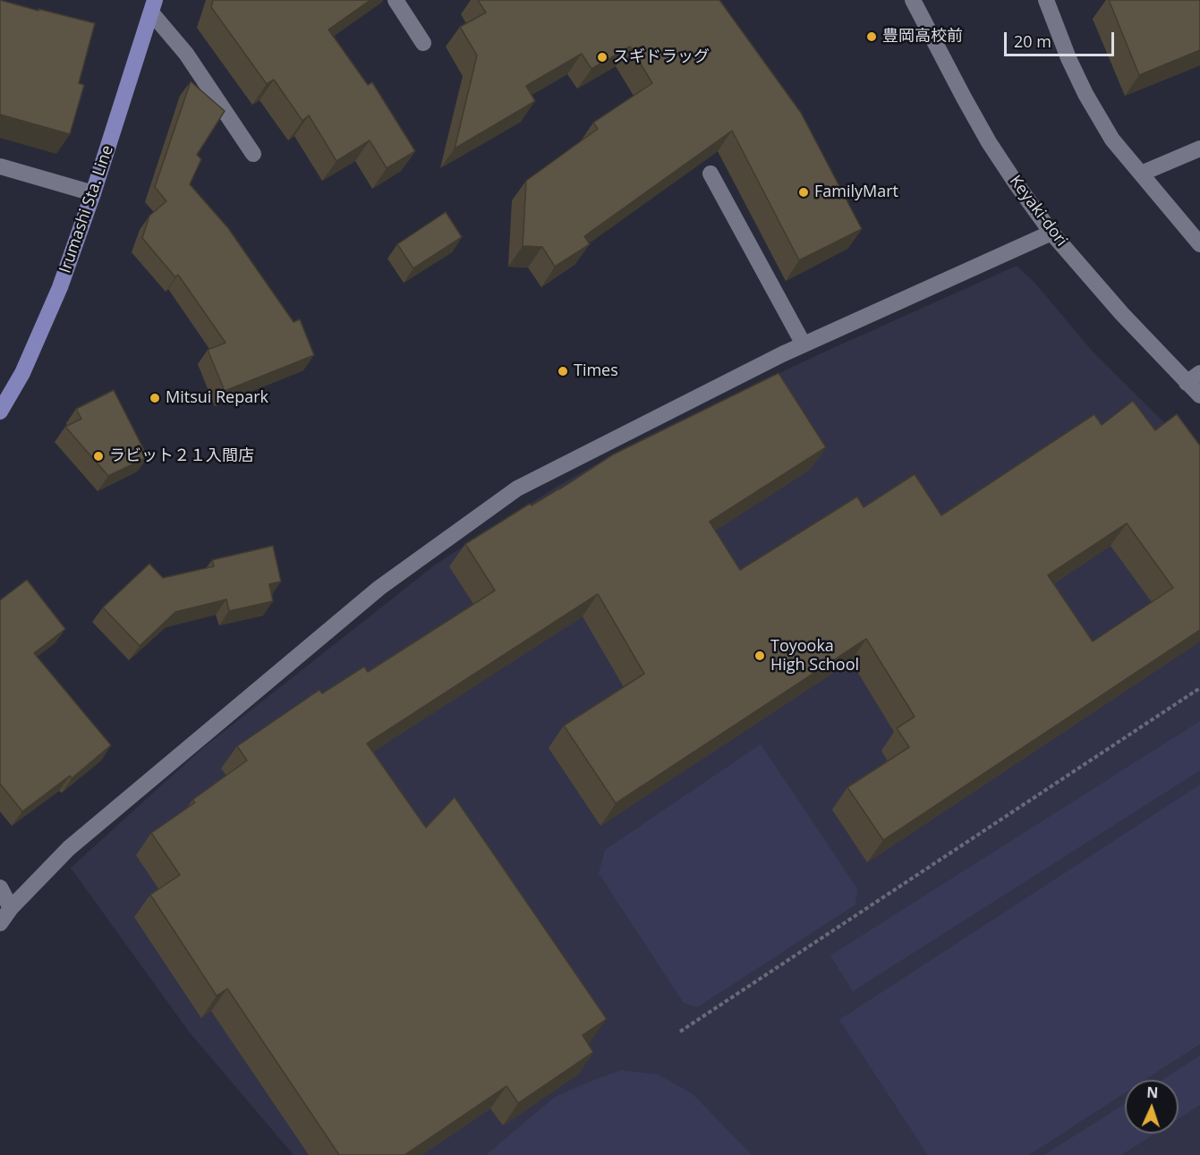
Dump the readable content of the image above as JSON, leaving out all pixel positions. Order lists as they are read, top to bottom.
{
  "streets": {
    "main road": ["Irumashi Sta. Line"],
    "street": ["Keyaki-dori"]
  },
  "places": [
    "豊岡高校前",
    "スギドラッグ",
    "FamilyMart",
    "Times",
    "Mitsui Repark",
    "ラビット２１入間店",
    "Toyooka High School"
  ],
  "scale_bar": "20 m",
  "north": "top"
}
